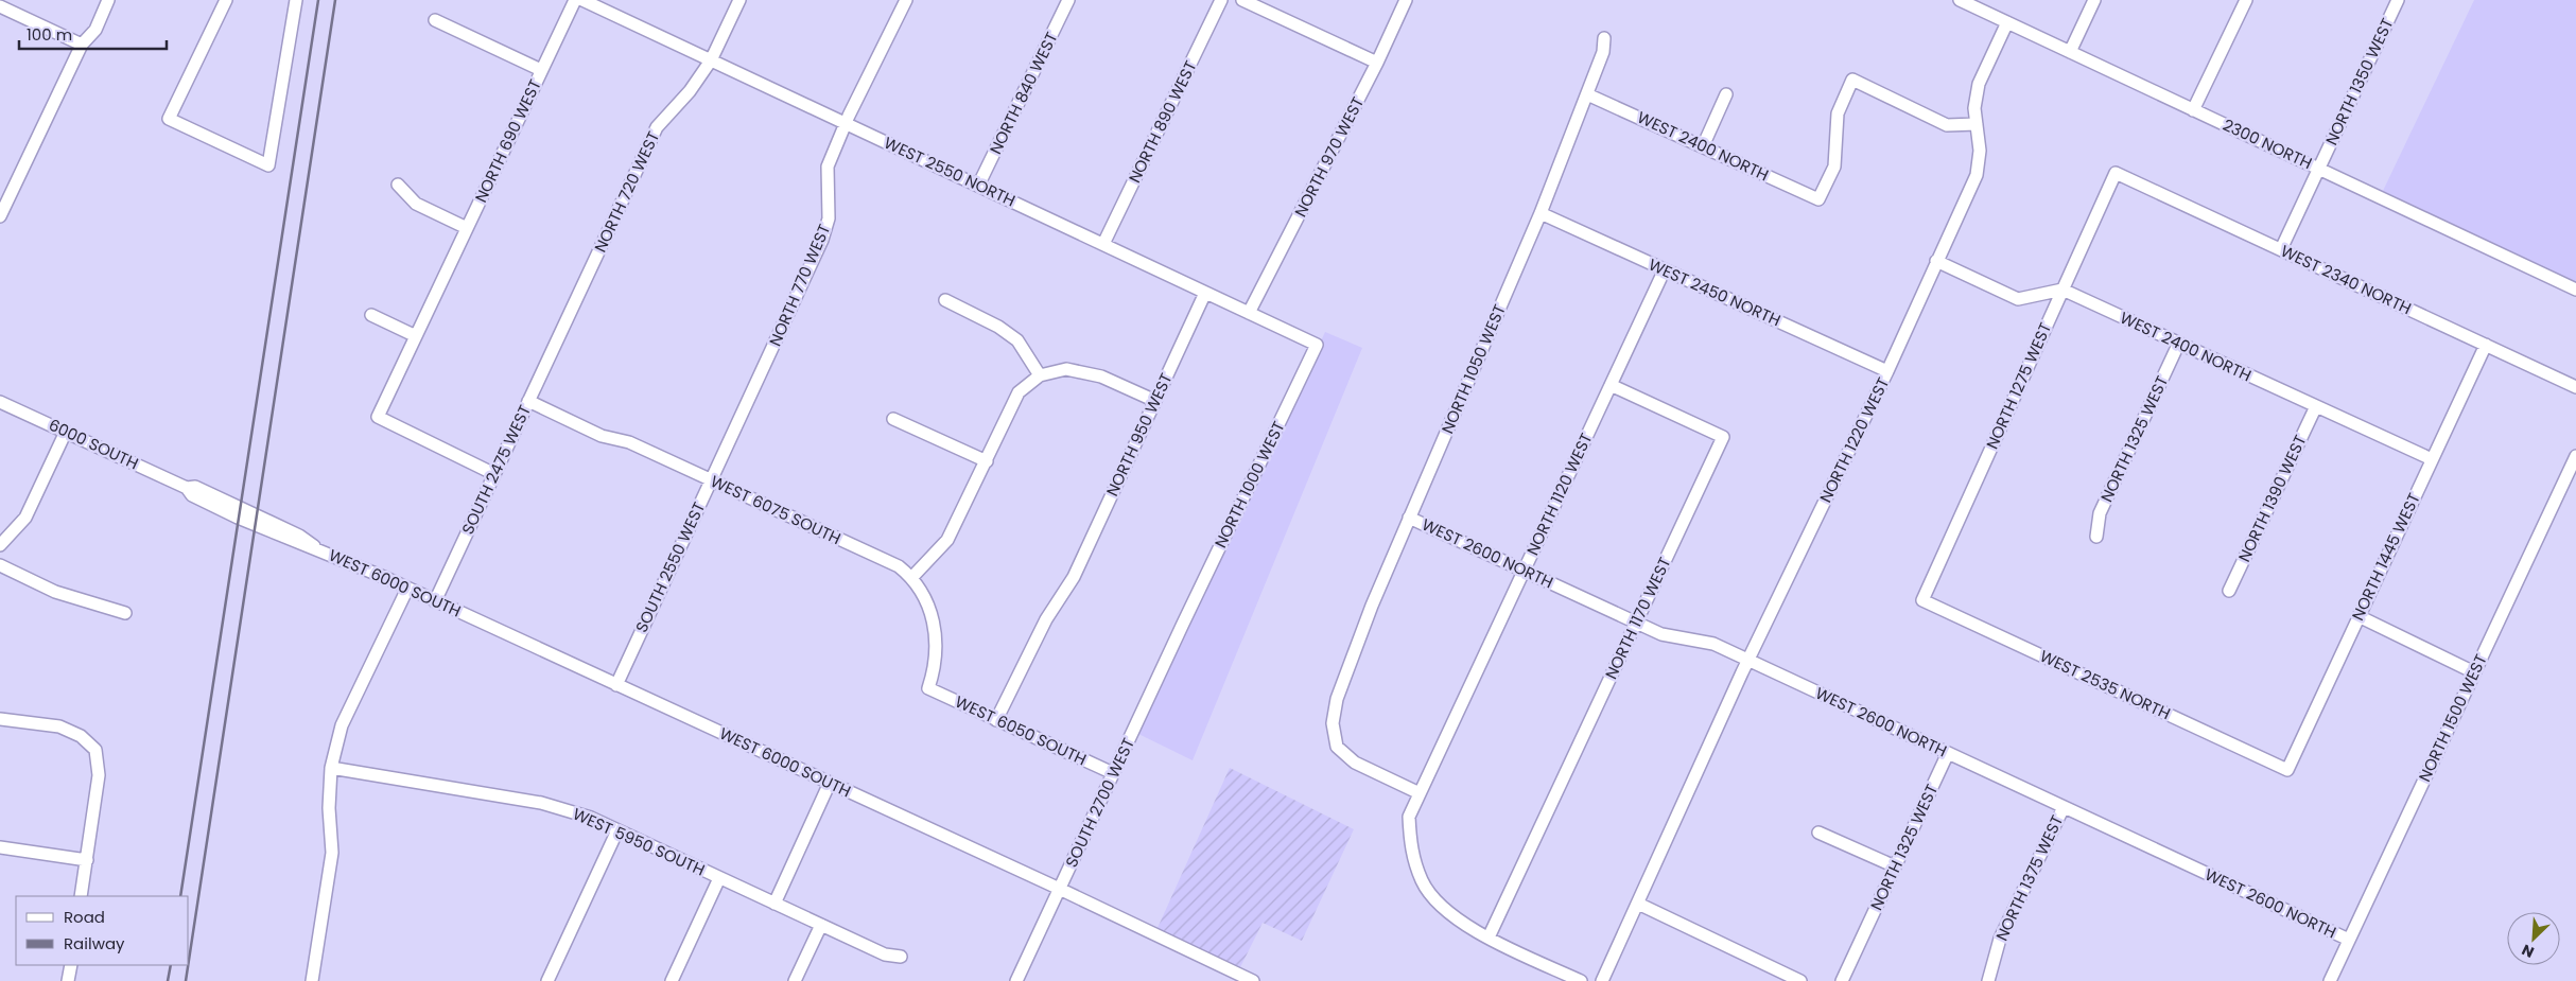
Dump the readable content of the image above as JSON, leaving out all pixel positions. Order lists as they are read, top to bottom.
{
  "streets": {
    "street": [
      "NORTH 1350 WEST",
      "NORTH 840 WEST",
      "NORTH 890 WEST",
      "NORTH 690 WEST",
      "2300 NORTH",
      "WEST 2400 NORTH",
      "NORTH 970 WEST",
      "WEST 2550 NORTH",
      "NORTH 720 WEST",
      "WEST 2340 NORTH",
      "NORTH 770 WEST",
      "WEST 2450 NORTH",
      "NORTH 1050 WEST",
      "NORTH 1275 WEST",
      "NORTH 950 WEST",
      "NORTH 1325 WEST",
      "NORTH 1220 WEST",
      "6000 SOUTH",
      "SOUTH 2475 WEST",
      "NORTH 1000 WEST",
      "NORTH 1120 WEST",
      "NORTH 1390 WEST",
      "WEST 6075 SOUTH",
      "WEST 2600 NORTH",
      "NORTH 1445 WEST",
      "SOUTH 2550 WEST",
      "WEST 6000 SOUTH",
      "NORTH 1170 WEST",
      "WEST 2535 NORTH",
      "NORTH 1500 WEST",
      "WEST 6050 SOUTH",
      "SOUTH 2700 WEST",
      "WEST 5950 SOUTH",
      "NORTH 1375 WEST"
    ]
  },
  "crossings": [
    ["NORTH 1350 WEST", "2300 NORTH"],
    ["NORTH 1350 WEST", "WEST 2340 NORTH"],
    ["NORTH 840 WEST", "WEST 2550 NORTH"],
    ["NORTH 890 WEST", "WEST 2550 NORTH"],
    ["NORTH 690 WEST", "SOUTH 2475 WEST"],
    ["2300 NORTH", "NORTH 1220 WEST"],
    ["WEST 2400 NORTH", "NORTH 1050 WEST"],
    ["WEST 2400 NORTH", "NORTH 1275 WEST"],
    ["WEST 2400 NORTH", "NORTH 1325 WEST"],
    ["WEST 2400 NORTH", "NORTH 1220 WEST"],
    ["WEST 2400 NORTH", "NORTH 1390 WEST"],
    ["WEST 2400 NORTH", "NORTH 1445 WEST"],
    ["NORTH 970 WEST", "WEST 2550 NORTH"],
    ["WEST 2550 NORTH", "NORTH 720 WEST"],
    ["WEST 2550 NORTH", "NORTH 770 WEST"],
    ["WEST 2550 NORTH", "NORTH 950 WEST"],
    ["WEST 2550 NORTH", "NORTH 1000 WEST"],
    ["NORTH 720 WEST", "SOUTH 2475 WEST"],
    ["WEST 2340 NORTH", "NORTH 1275 WEST"],
    ["WEST 2340 NORTH", "NORTH 1445 WEST"],
    ["NORTH 770 WEST", "SOUTH 2550 WEST"],
    ["WEST 2450 NORTH", "NORTH 1050 WEST"],
    ["WEST 2450 NORTH", "NORTH 1220 WEST"],
    ["WEST 2450 NORTH", "NORTH 1120 WEST"],
    ["NORTH 1050 WEST", "NORTH 1120 WEST"],
    ["NORTH 1050 WEST", "WEST 2600 NORTH"],
    ["NORTH 1275 WEST", "WEST 2535 NORTH"],
    ["NORTH 950 WEST", "WEST 6050 SOUTH"],
    ["NORTH 1325 WEST", "WEST 2600 NORTH"],
    ["NORTH 1220 WEST", "WEST 2600 NORTH"],
    ["6000 SOUTH", "WEST 6000 SOUTH"],
    ["SOUTH 2475 WEST", "WEST 6075 SOUTH"],
    ["SOUTH 2475 WEST", "WEST 6000 SOUTH"],
    ["NORTH 1000 WEST", "SOUTH 2700 WEST"],
    ["NORTH 1120 WEST", "WEST 2600 NORTH"],
    ["NORTH 1120 WEST", "NORTH 1170 WEST"],
    ["WEST 6075 SOUTH", "SOUTH 2550 WEST"],
    ["WEST 6075 SOUTH", "WEST 6050 SOUTH"],
    ["WEST 2600 NORTH", "NORTH 1170 WEST"],
    ["WEST 2600 NORTH", "NORTH 1500 WEST"],
    ["WEST 2600 NORTH", "NORTH 1375 WEST"],
    ["NORTH 1445 WEST", "WEST 2535 NORTH"],
    ["SOUTH 2550 WEST", "WEST 6000 SOUTH"],
    ["WEST 6000 SOUTH", "SOUTH 2700 WEST"],
    ["WEST 6050 SOUTH", "SOUTH 2700 WEST"]
  ],
  "legend": ["Road", "Railway"],
  "scale_bar": "100 m",
  "north": "bottom left"
}
